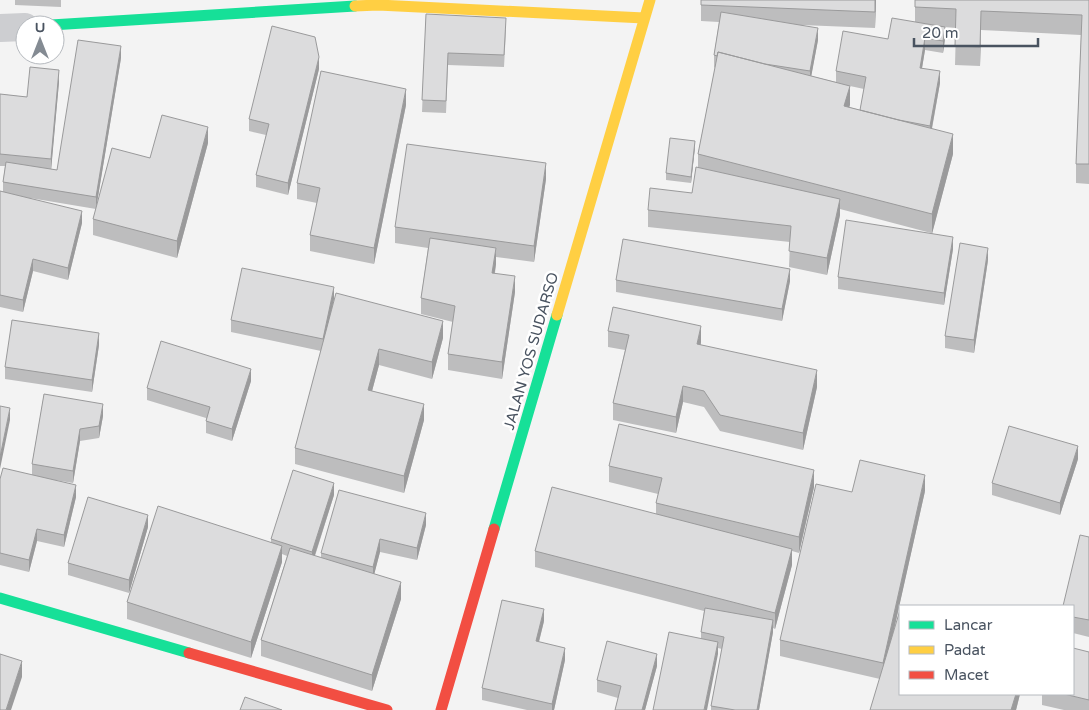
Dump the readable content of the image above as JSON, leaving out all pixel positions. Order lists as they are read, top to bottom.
{
  "streets": {
    "street": ["JALAN YOS SUDARSO"]
  },
  "legend": ["Lancar", "Padat", "Macet"],
  "scale_bar": "20 m",
  "north": "top"
}
